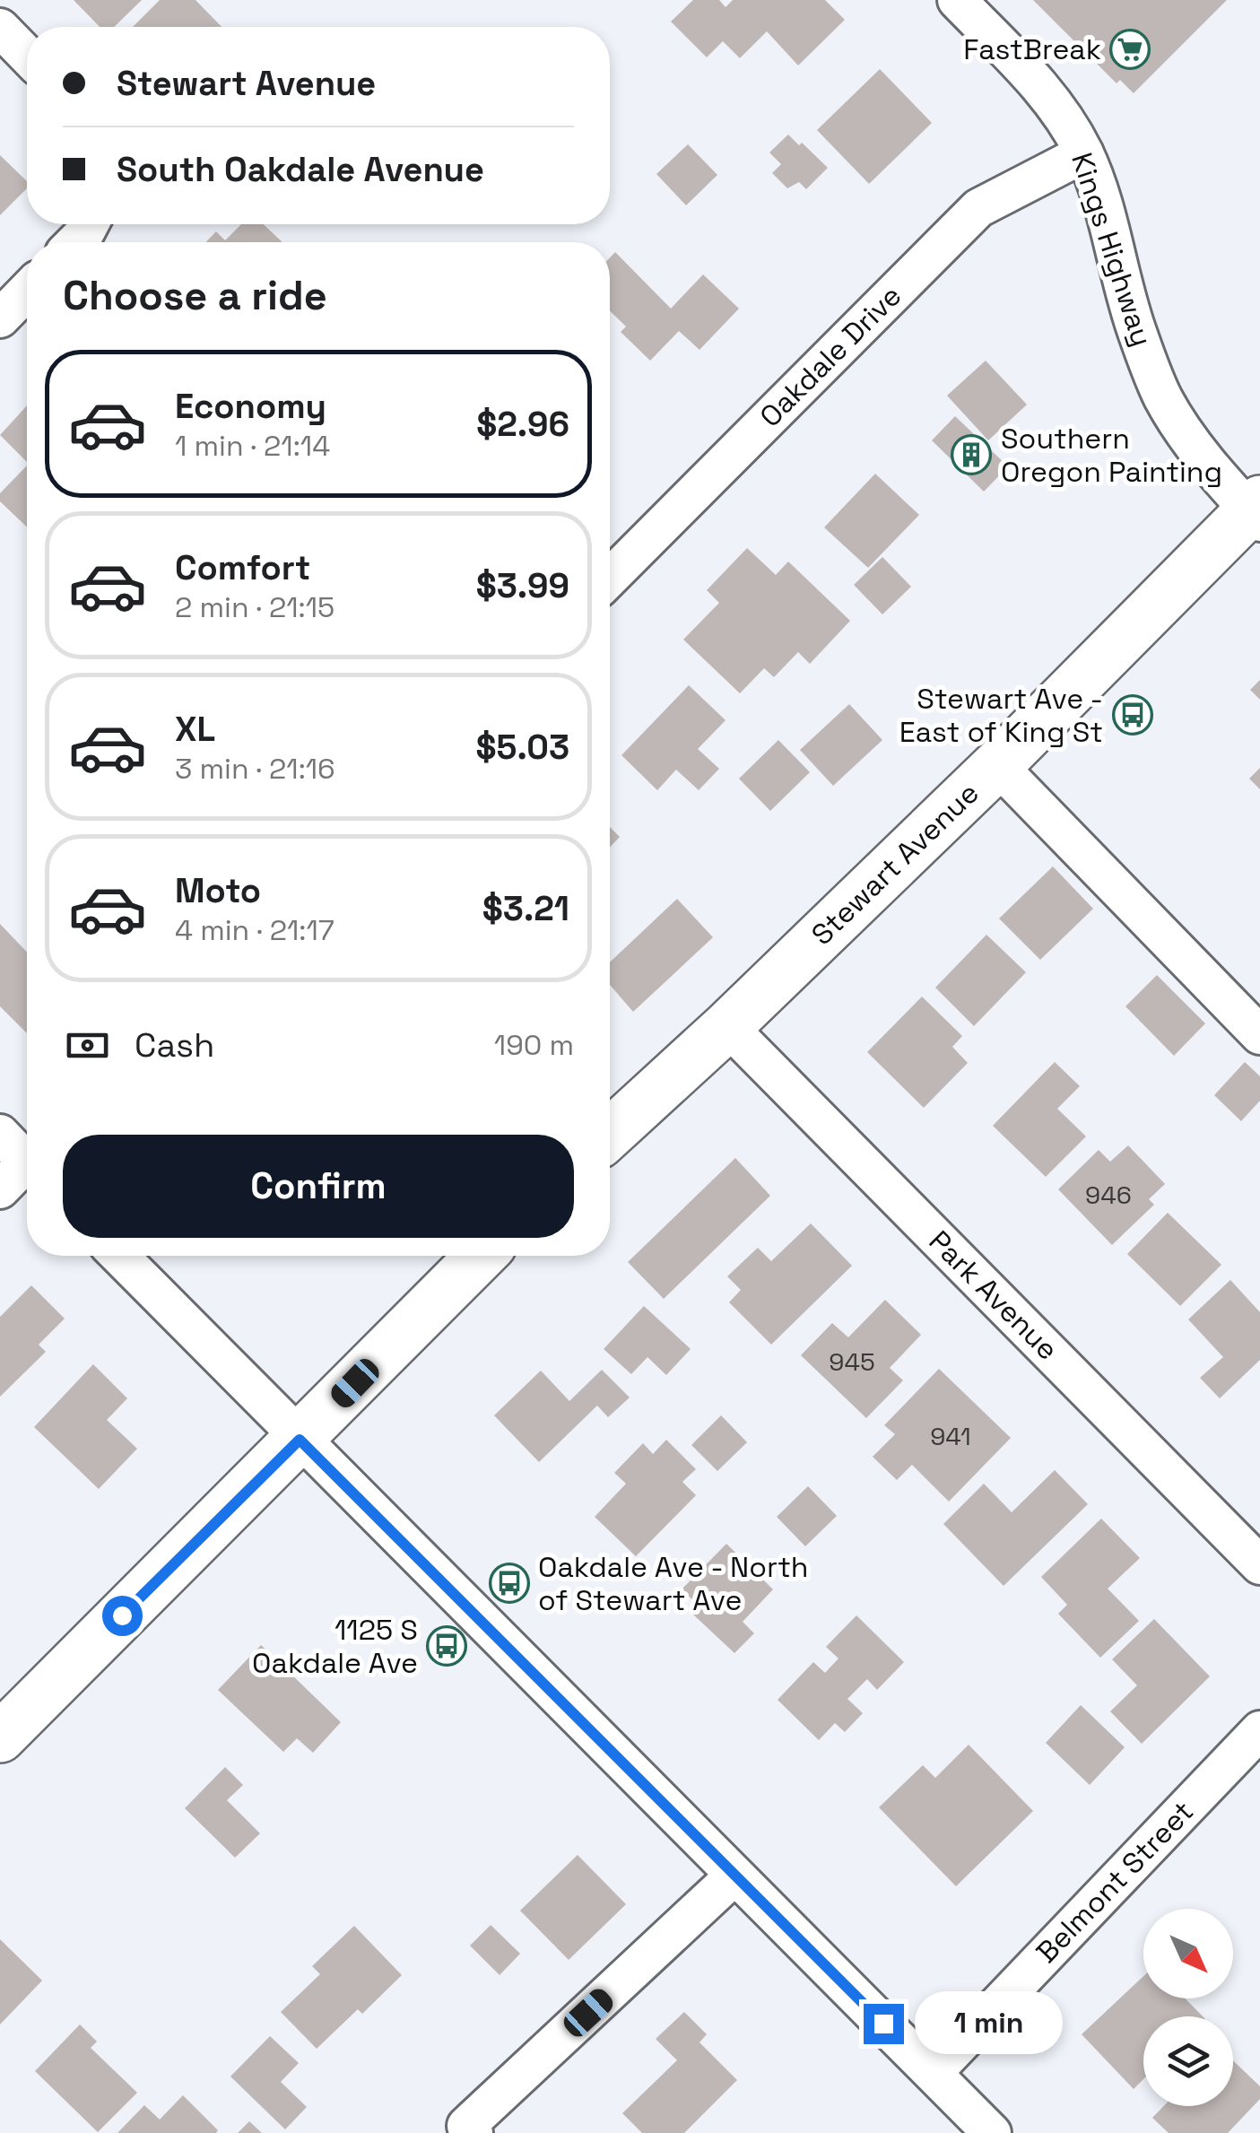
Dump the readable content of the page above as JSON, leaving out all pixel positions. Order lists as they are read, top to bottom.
{
  "streets": {
    "main road": ["Stewart Avenue"],
    "street": [
      "Kings Highway",
      "Oakdale Drive",
      "Park Avenue",
      "Belmont Street"
    ]
  },
  "crossings": [
    ["Kings Highway", "Oakdale Drive"],
    ["Kings Highway", "Stewart Avenue"],
    ["Stewart Avenue", "Park Avenue"]
  ],
  "places": {
    "supermarket": ["FastBreak"],
    "building": ["Southern Oregon Painting"],
    "bus stop": ["Stewart Ave - East of King St", "Oakdale Ave - North of Stewart Ave", "1125 S Oakdale Ave"]
  },
  "house_numbers": ["946", "945", "941"],
  "north": "bottom right",
  "page": {
    "banner": ["Stewart Avenue", "South Oakdale Avenue"],
    "heading": "Choose a ride",
    "list": [
      {
        "name": "Economy",
        "note": "1 min · 21:14",
        "value": "$2.96"
      },
      {
        "name": "Comfort",
        "note": "2 min · 21:15",
        "value": "$3.99"
      },
      {
        "name": "XL",
        "note": "3 min · 21:16",
        "value": "$5.03"
      },
      {
        "name": "Moto",
        "note": "4 min · 21:17",
        "value": "$3.21"
      }
    ],
    "pay": ["Cash", "190 m"],
    "buttons": "Confirm",
    "bubble": "1 min"
  }
}
